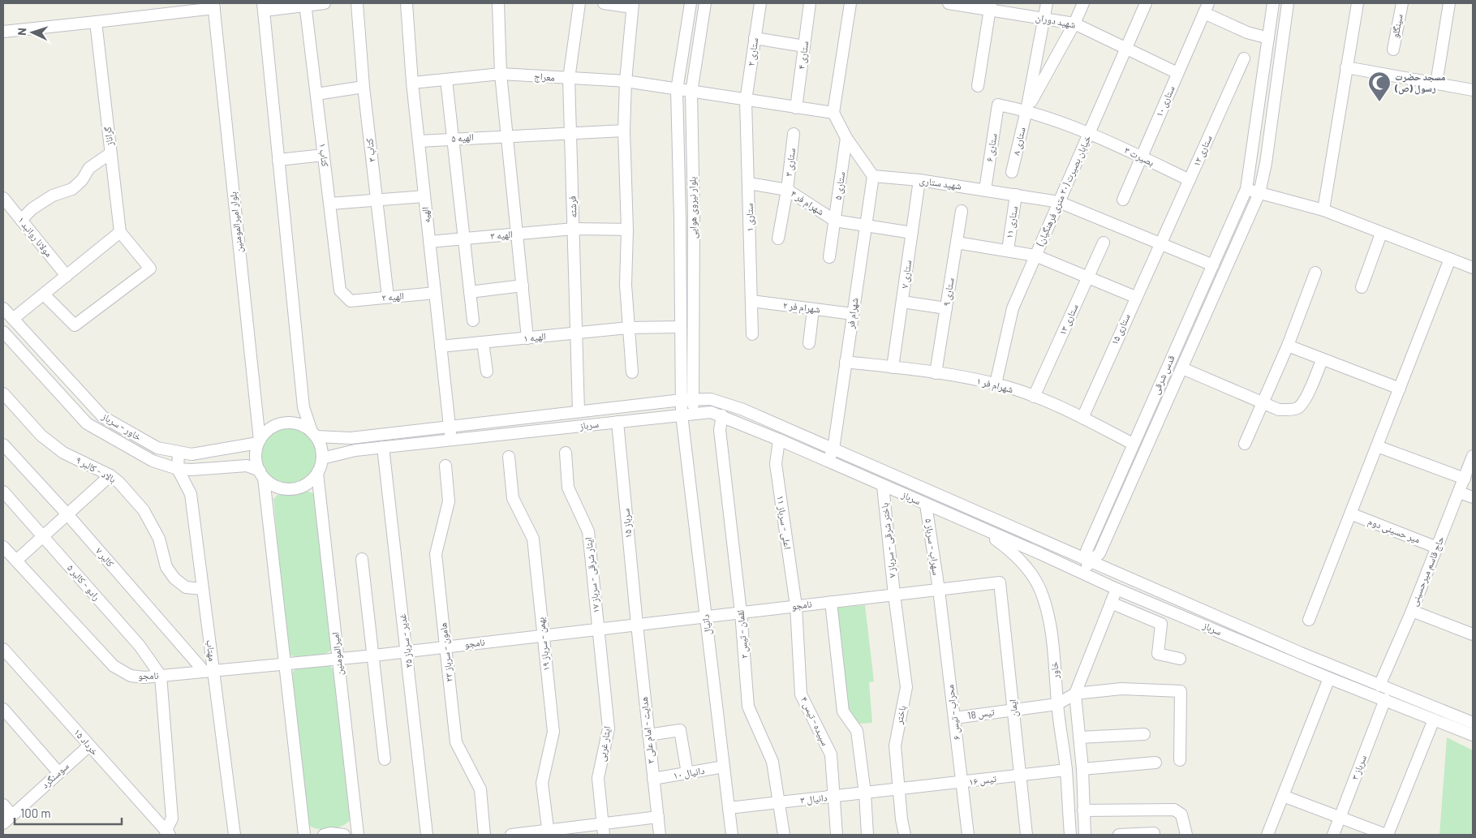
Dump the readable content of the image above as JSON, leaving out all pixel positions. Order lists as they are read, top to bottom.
{
  "streets": {
    "street": [
      "شهید دوران",
      "سینگلو",
      "ستاری ۲",
      "ستاری ۴",
      "معراج",
      "ستاری ۱۰",
      "گراناز",
      "الهیه ۵",
      "ستاری ۸",
      "ستاری ۶",
      "کتاب ۳",
      "ستاری ۱۲",
      "کتاب ۱",
      "بصیرت ۳",
      "ستاری ۳",
      "شهید ستاری",
      "ستاری ۵",
      "خیابان بصیرت (۲۰ متری فرهنگیان)",
      "شهرام فر ۴",
      "فرشته",
      "بلوار نیروی هوایی",
      "الهیه",
      "ستاری ۱",
      "بلوار امیرالمومنین",
      "ستاری ۱۱",
      "الهیه ۳",
      "مولانا روانبد ۱",
      "ستاری ۷",
      "ستاری ۹",
      "الهیه ۲",
      "شهرام فر ۲",
      "شهرام فر",
      "ستاری ۱۳",
      "ستاری ۱۵",
      "الهیه ۱",
      "قدس شرقی",
      "شهرام فر ۱",
      "سرباز",
      "خاور - سرباز",
      "بالاد - کالبر ۹",
      "اعلی - سرباز ۱۱",
      "سرباز ۱۵",
      "میر حسینی دوم",
      "باختر شرقی - سرباز ۷",
      "سهراب - سرباز ۵",
      "کالبر ۷",
      "حاج قاسم میرحسینی",
      "ایثار شرقی - سرباز ۱۷",
      "رادو - کالبر ۵",
      "نامجو",
      "دانیال",
      "لقمان - تیس ۲",
      "غدیر - سرباز ۲۵",
      "بهمن - سرباز ۱۹",
      "مهتاب",
      "هامون - سرباز ۲۳",
      "امیرالمومنین",
      "خاور",
      "ایمان",
      "محراب - تیس ۶",
      "تیس 18",
      "باختر",
      "سپیده - تیس ۴",
      "هدایت - امام علی ۳",
      "۱۵ خرداد",
      "ایثار غربی",
      "سرباز ۳",
      "دانیال ۱۰",
      "سوسنگرد",
      "تیس ۱۶",
      "دانیال ۳"
    ]
  },
  "crossings": [
    ["شهید دوران", "ستاری ۱۰"],
    ["شهید دوران", "خیابان بصیرت (۲۰ متری فرهنگیان)"],
    ["ستاری ۲", "ستاری ۱"],
    ["معراج", "فرشته"],
    ["معراج", "بلوار نیروی هوایی"],
    ["معراج", "الهیه"],
    ["ستاری ۱۰", "بصیرت ۳"],
    ["الهیه ۵", "فرشته"],
    ["الهیه ۵", "الهیه"],
    ["ستاری ۸", "بصیرت ۳"],
    ["ستاری ۶", "بصیرت ۳"],
    ["ستاری ۶", "شهید ستاری"],
    ["کتاب ۳", "الهیه ۲"],
    ["ستاری ۱۲", "بصیرت ۳"],
    ["ستاری ۱۲", "شهید ستاری"],
    ["ستاری ۱۲", "ستاری ۱۵"],
    ["کتاب ۱", "الهیه ۲"],
    ["بصیرت ۳", "خیابان بصیرت (۲۰ متری فرهنگیان)"],
    ["ستاری ۳", "شهرام فر ۴"],
    ["شهید ستاری", "خیابان بصیرت (۲۰ متری فرهنگیان)"],
    ["شهید ستاری", "ستاری ۱۱"],
    ["شهید ستاری", "ستاری ۷"],
    ["شهید ستاری", "شهرام فر"],
    ["شهید ستاری", "ستاری ۱۵"],
    ["شهید ستاری", "قدس شرقی"],
    ["ستاری ۵", "شهرام فر ۴"],
    ["خیابان بصیرت (۲۰ متری فرهنگیان)", "شهرام فر ۱"],
    ["شهرام فر ۴", "ستاری ۱"],
    ["شهرام فر ۴", "ستاری ۷"],
    ["شهرام فر ۴", "شهرام فر"],
    ["فرشته", "الهیه ۳"],
    ["فرشته", "الهیه ۱"],
    ["فرشته", "سرباز"],
    ["بلوار نیروی هوایی", "الهیه ۱"],
    ["بلوار نیروی هوایی", "سرباز"],
    ["بلوار نیروی هوایی", "دانیال"],
    ["الهیه", "الهیه ۳"],
    ["الهیه", "الهیه ۲"],
    ["الهیه", "الهیه ۱"],
    ["الهیه", "سرباز"],
    ["ستاری ۱", "شهرام فر ۲"],
    ["بلوار امیرالمومنین", "سرباز"],
    ["بلوار امیرالمومنین", "خاور - سرباز"],
    ["بلوار امیرالمومنین", "امیرالمومنین"],
    ["ستاری ۷", "شهرام فر ۱"],
    ["ستاری ۹", "شهرام فر ۱"],
    ["شهرام فر ۲", "شهرام فر"],
    ["شهرام فر", "شهرام فر ۱"],
    ["شهرام فر", "سرباز"],
    ["ستاری ۱۳", "شهرام فر ۱"],
    ["ستاری ۱۵", "شهرام فر ۱"],
    ["قدس شرقی", "شهرام فر ۱"],
    ["قدس شرقی", "سرباز"],
    ["سرباز", "خاور - سرباز"],
    ["سرباز", "اعلی - سرباز ۱۱"],
    ["سرباز", "سرباز ۱۵"],
    ["سرباز", "باختر شرقی - سرباز ۷"],
    ["سرباز", "سهراب - سرباز ۵"],
    ["سرباز", "حاج قاسم میرحسینی"],
    ["سرباز", "دانیال"],
    ["سرباز", "لقمان - تیس ۲"],
    ["سرباز", "غدیر - سرباز ۲۵"],
    ["سرباز", "امیرالمومنین"],
    ["سرباز", "خاور"],
    ["سرباز", "سرباز ۳"],
    ["خاور - سرباز", "مهتاب"],
    ["خاور - سرباز", "امیرالمومنین"],
    ["بالاد - کالبر ۹", "مهتاب"],
    ["اعلی - سرباز ۱۱", "نامجو"],
    ["اعلی - سرباز ۱۱", "سپیده - تیس ۴"],
    ["سرباز ۱۵", "نامجو"],
    ["سرباز ۱۵", "هدایت - امام علی ۳"],
    ["میر حسینی دوم", "حاج قاسم میرحسینی"],
    ["باختر شرقی - سرباز ۷", "نامجو"],
    ["باختر شرقی - سرباز ۷", "باختر"],
    ["سهراب - سرباز ۵", "نامجو"],
    ["سهراب - سرباز ۵", "محراب - تیس ۶"],
    ["کالبر ۷", "نامجو"],
    ["کالبر ۷", "مهتاب"],
    ["ایثار شرقی - سرباز ۱۷", "نامجو"],
    ["ایثار شرقی - سرباز ۱۷", "ایثار غربی"],
    ["رادو - کالبر ۵", "نامجو"],
    ["نامجو", "دانیال"],
    ["نامجو", "لقمان - تیس ۲"],
    ["نامجو", "غدیر - سرباز ۲۵"],
    ["نامجو", "بهمن - سرباز ۱۹"],
    ["نامجو", "مهتاب"],
    ["نامجو", "هامون - سرباز ۲۳"],
    ["نامجو", "امیرالمومنین"],
    ["نامجو", "ایمان"],
    ["نامجو", "محراب - تیس ۶"],
    ["نامجو", "باختر"],
    ["نامجو", "سپیده - تیس ۴"],
    ["نامجو", "هدایت - امام علی ۳"],
    ["نامجو", "ایثار غربی"],
    ["دانیال", "دانیال ۱۰"],
    ["دانیال", "دانیال ۳"],
    ["لقمان - تیس ۲", "دانیال ۳"],
    ["خاور", "تیس 18"],
    ["خاور", "تیس ۱۶"],
    ["ایمان", "تیس 18"],
    ["ایمان", "تیس ۱۶"],
    ["محراب - تیس ۶", "تیس 18"],
    ["محراب - تیس ۶", "تیس ۱۶"],
    ["باختر", "تیس ۱۶"],
    ["باختر", "دانیال ۳"],
    ["سپیده - تیس ۴", "دانیال ۳"],
    ["هدایت - امام علی ۳", "دانیال ۱۰"],
    ["۱۵ خرداد", "سوسنگرد"],
    ["تیس ۱۶", "دانیال ۳"]
  ],
  "places": {
    "mosque": ["مسجد حضرت رسول (ص)"]
  },
  "scale_bar": "100 m",
  "north": "left"
}
